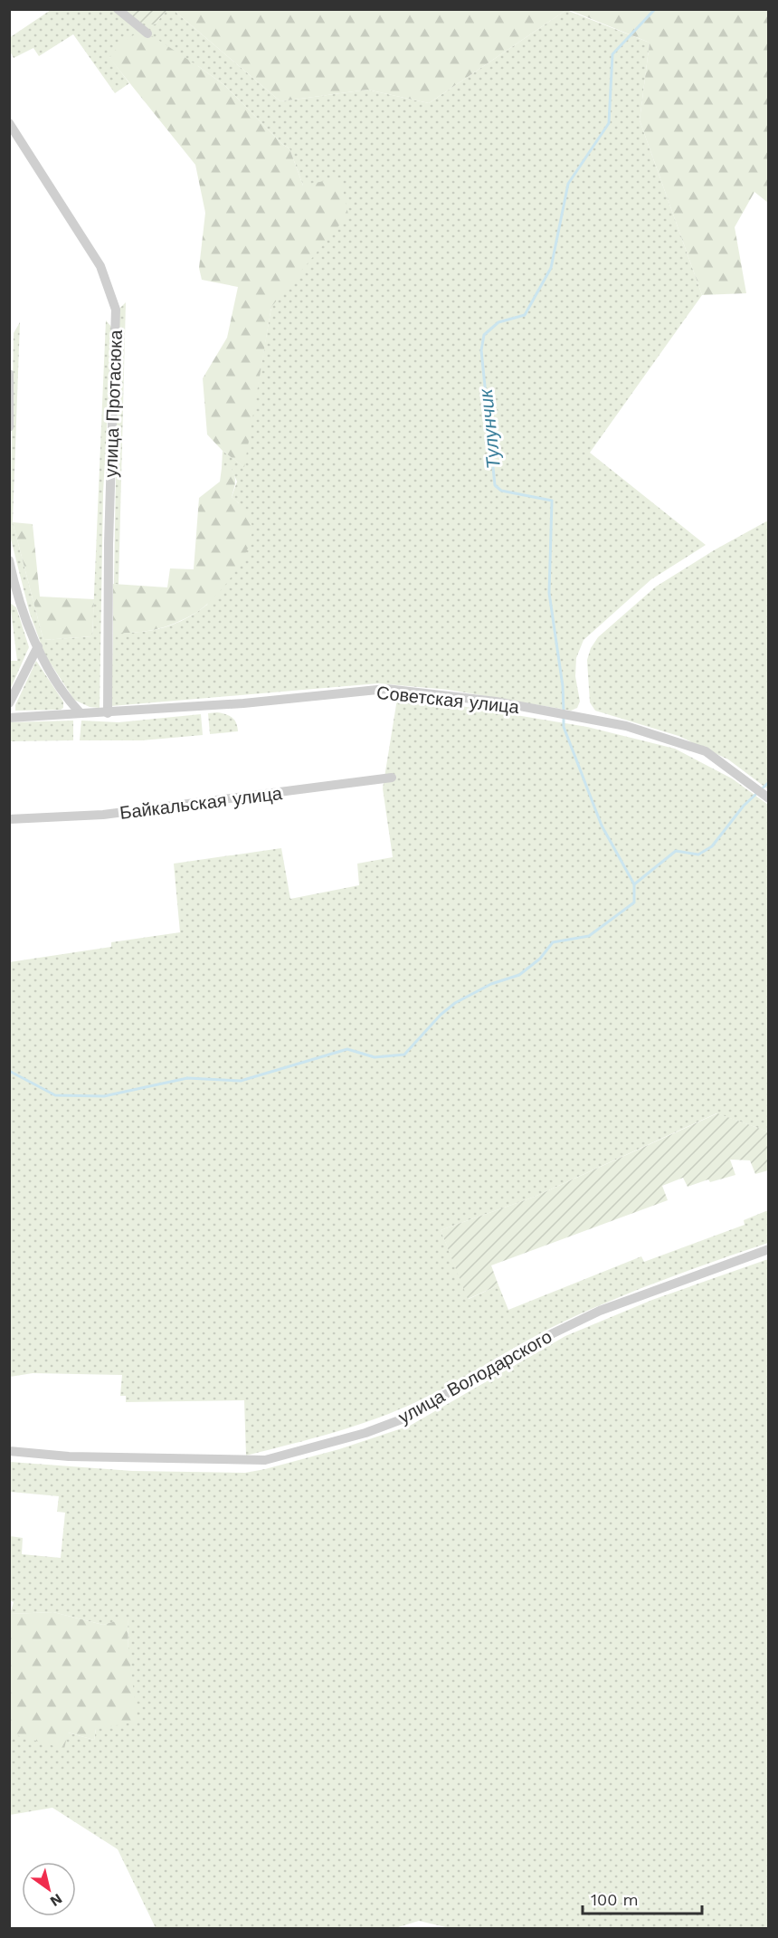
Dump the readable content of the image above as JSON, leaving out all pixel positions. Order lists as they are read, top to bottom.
{
  "streets": {
    "street": [
      "улица Протасюка",
      "Советская улица",
      "Байкальская улица",
      "улица Володарского"
    ]
  },
  "crossings": [
    ["улица Протасюка", "Советская улица"]
  ],
  "water": ["Тулунчик"],
  "scale_bar": "100 m",
  "north": "bottom right"
}
